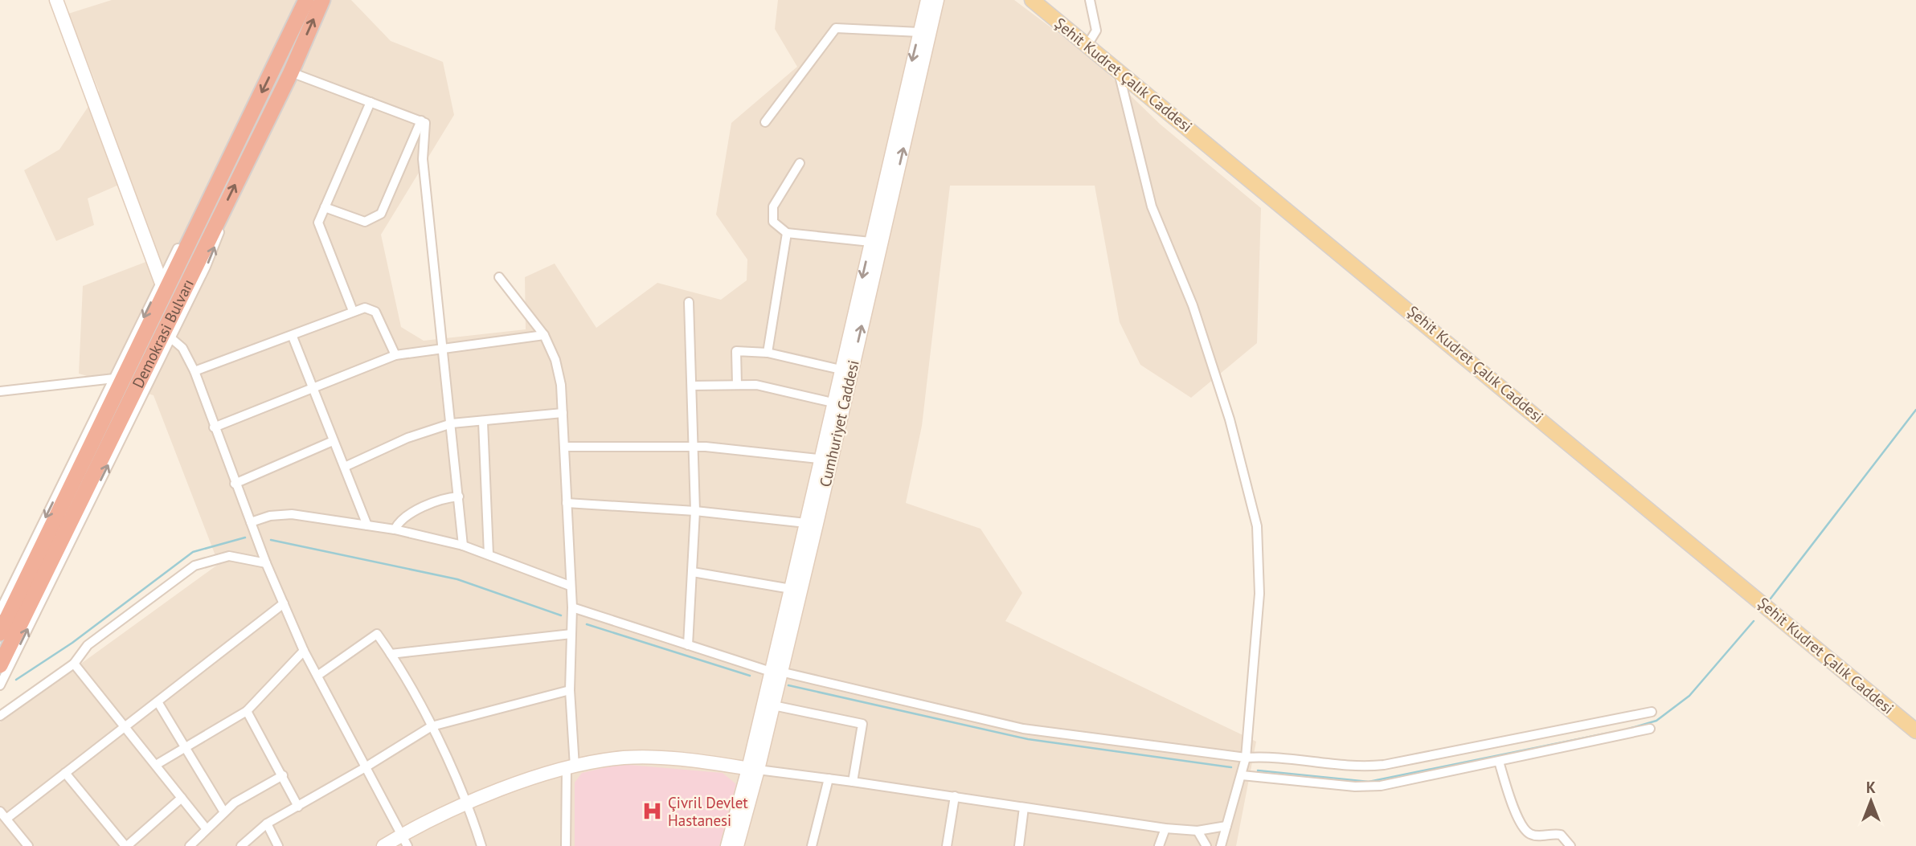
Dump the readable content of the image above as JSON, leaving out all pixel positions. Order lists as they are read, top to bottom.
{
  "streets": {
    "highway": ["Demokrasi Bulvarı"],
    "main road": ["Şehit Kudret Çalık Caddesi", "Cumhuriyet Caddesi"]
  },
  "places": {
    "hospital": ["Çivril Devlet Hastanesi"]
  },
  "north": "top"
}
